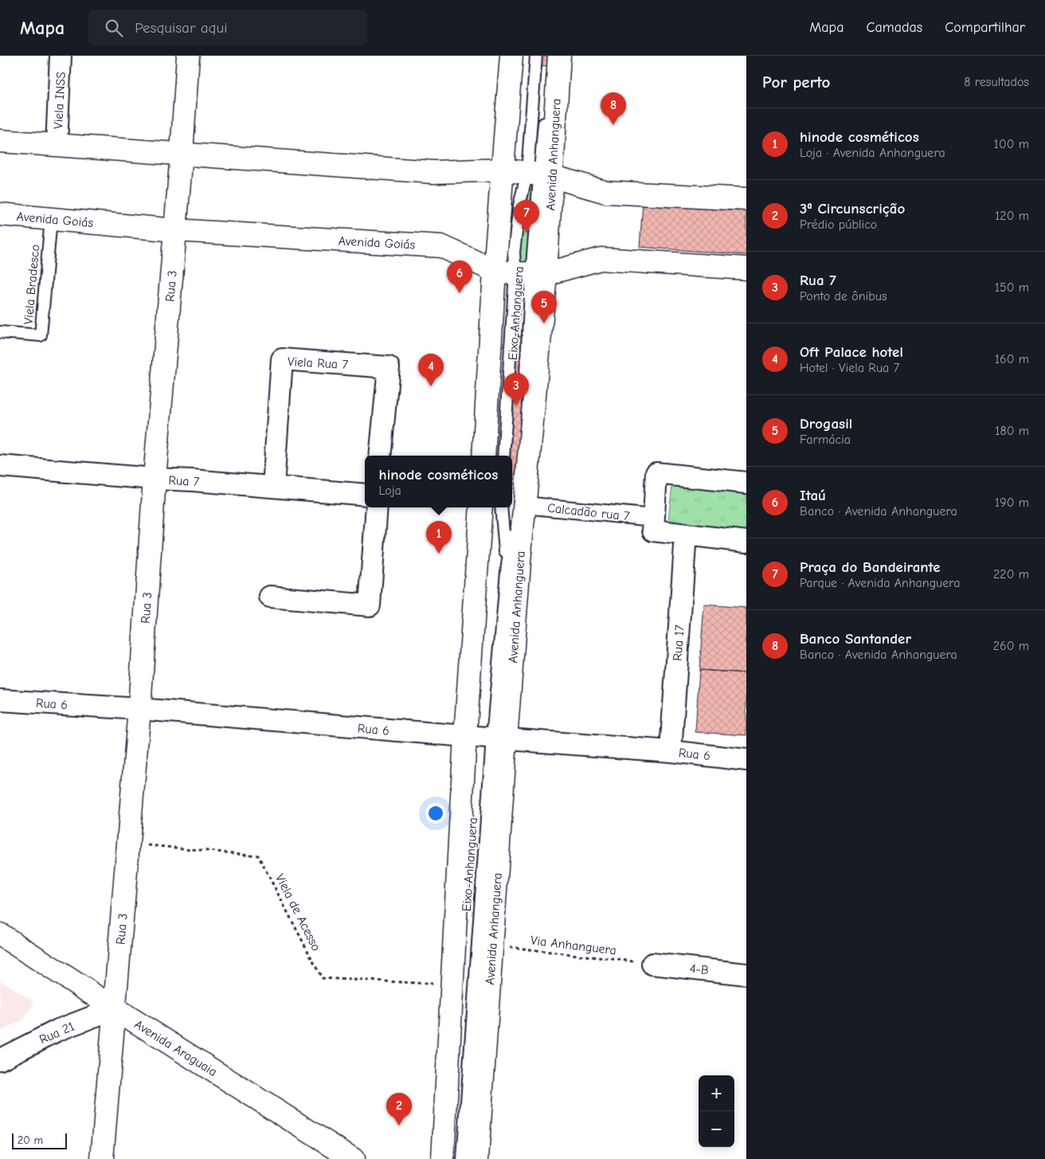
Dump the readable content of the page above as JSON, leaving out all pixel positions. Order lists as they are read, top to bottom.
{
  "streets": {
    "main road": [
      "Avenida Anhanguera",
      "Avenida Goiás",
      "Rua 3",
      "Avenida Araguaia"
    ],
    "street": [
      "Viela INSS",
      "Viela Rua 7",
      "Rua 7",
      "Calcadão rua 7",
      "Rua 17",
      "Rua 6",
      "4-B",
      "Rua 21"
    ],
    "lane": ["Viela Bradesco", "Eixo-Anhanguera"],
    "path": ["Viela de Acesso", "Via Anhanguera"]
  },
  "crossings": [
    ["Avenida Anhanguera", "Avenida Goiás"],
    ["Avenida Anhanguera", "Eixo-Anhanguera"],
    ["Avenida Anhanguera", "Calcadão rua 7"],
    ["Avenida Anhanguera", "Rua 6"],
    ["Avenida Anhanguera", "Via Anhanguera"],
    ["Avenida Goiás", "Viela Bradesco"],
    ["Avenida Goiás", "Rua 3"],
    ["Avenida Goiás", "Eixo-Anhanguera"],
    ["Rua 3", "Rua 7"],
    ["Rua 3", "Rua 6"],
    ["Rua 3", "Viela de Acesso"],
    ["Rua 3", "Rua 21"],
    ["Rua 3", "Avenida Araguaia"],
    ["Eixo-Anhanguera", "Rua 6"],
    ["Viela Rua 7", "Rua 7"],
    ["Rua 17", "Rua 6"],
    ["Via Anhanguera", "4-B"],
    ["Rua 21", "Avenida Araguaia"]
  ],
  "scale_bar": "20 m",
  "page": {
    "header": "Mapa",
    "search": "Pesquisar aqui",
    "nav": ["Mapa", "Camadas", "Compartilhar"],
    "heading": ["Por perto", "8 resultados"],
    "pins": [
      "8",
      "7",
      "6",
      "5",
      "4",
      "3",
      "1",
      "2"
    ],
    "list": [
      {
        "mark": "1",
        "name": "hinode cosméticos",
        "note": "Loja · Avenida Anhanguera",
        "value": "100 m"
      },
      {
        "mark": "2",
        "name": "3ª Circunscrição",
        "note": "Prédio público",
        "value": "120 m"
      },
      {
        "mark": "3",
        "name": "Rua 7",
        "note": "Ponto de ônibus",
        "value": "150 m"
      },
      {
        "mark": "4",
        "name": "Oft Palace hotel",
        "note": "Hotel · Viela Rua 7",
        "value": "160 m"
      },
      {
        "mark": "5",
        "name": "Drogasil",
        "note": "Farmácia",
        "value": "180 m"
      },
      {
        "mark": "6",
        "name": "Itaú",
        "note": "Banco · Avenida Anhanguera",
        "value": "190 m"
      },
      {
        "mark": "7",
        "name": "Praça do Bandeirante",
        "note": "Parque · Avenida Anhanguera",
        "value": "220 m"
      },
      {
        "mark": "8",
        "name": "Banco Santander",
        "note": "Banco · Avenida Anhanguera",
        "value": "260 m"
      }
    ],
    "popup": ["hinode cosméticos", "Loja"],
    "map_buttons": ["+", "−"],
    "scale": "20 m"
  }
}
